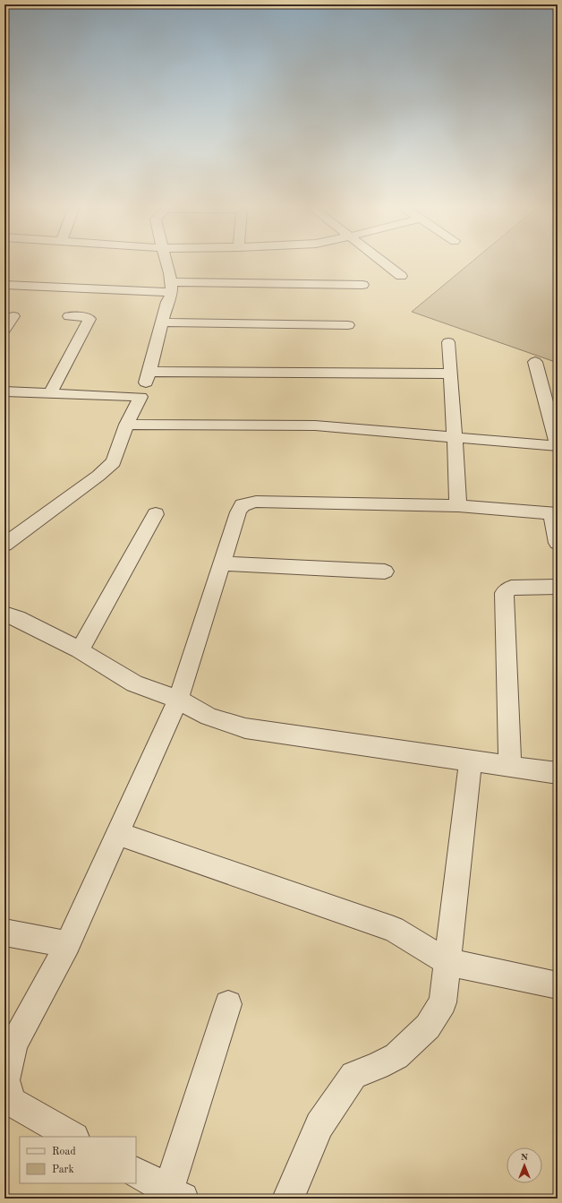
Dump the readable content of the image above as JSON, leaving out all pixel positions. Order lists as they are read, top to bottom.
{
  "legend": ["Road", "Park"],
  "north": "top"
}
